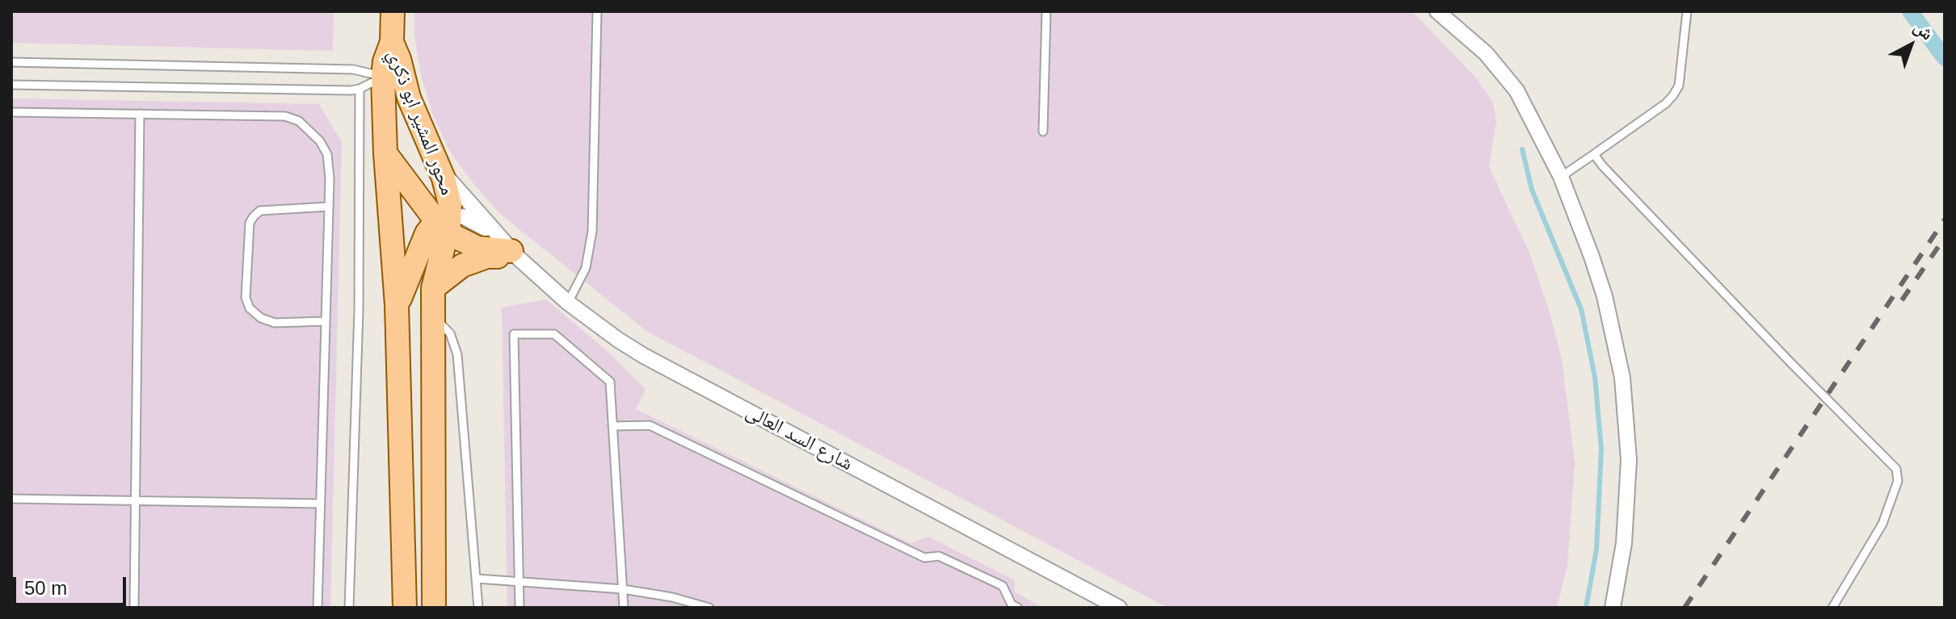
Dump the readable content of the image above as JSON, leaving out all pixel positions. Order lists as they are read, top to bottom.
{
  "streets": {
    "main road": ["محور المشير ابو ذكري"],
    "street": ["شارع السد العالى"]
  },
  "crossings": [
    ["محور المشير ابو ذكري", "شارع السد العالى"]
  ],
  "scale_bar": "50 m",
  "north": "top right"
}
